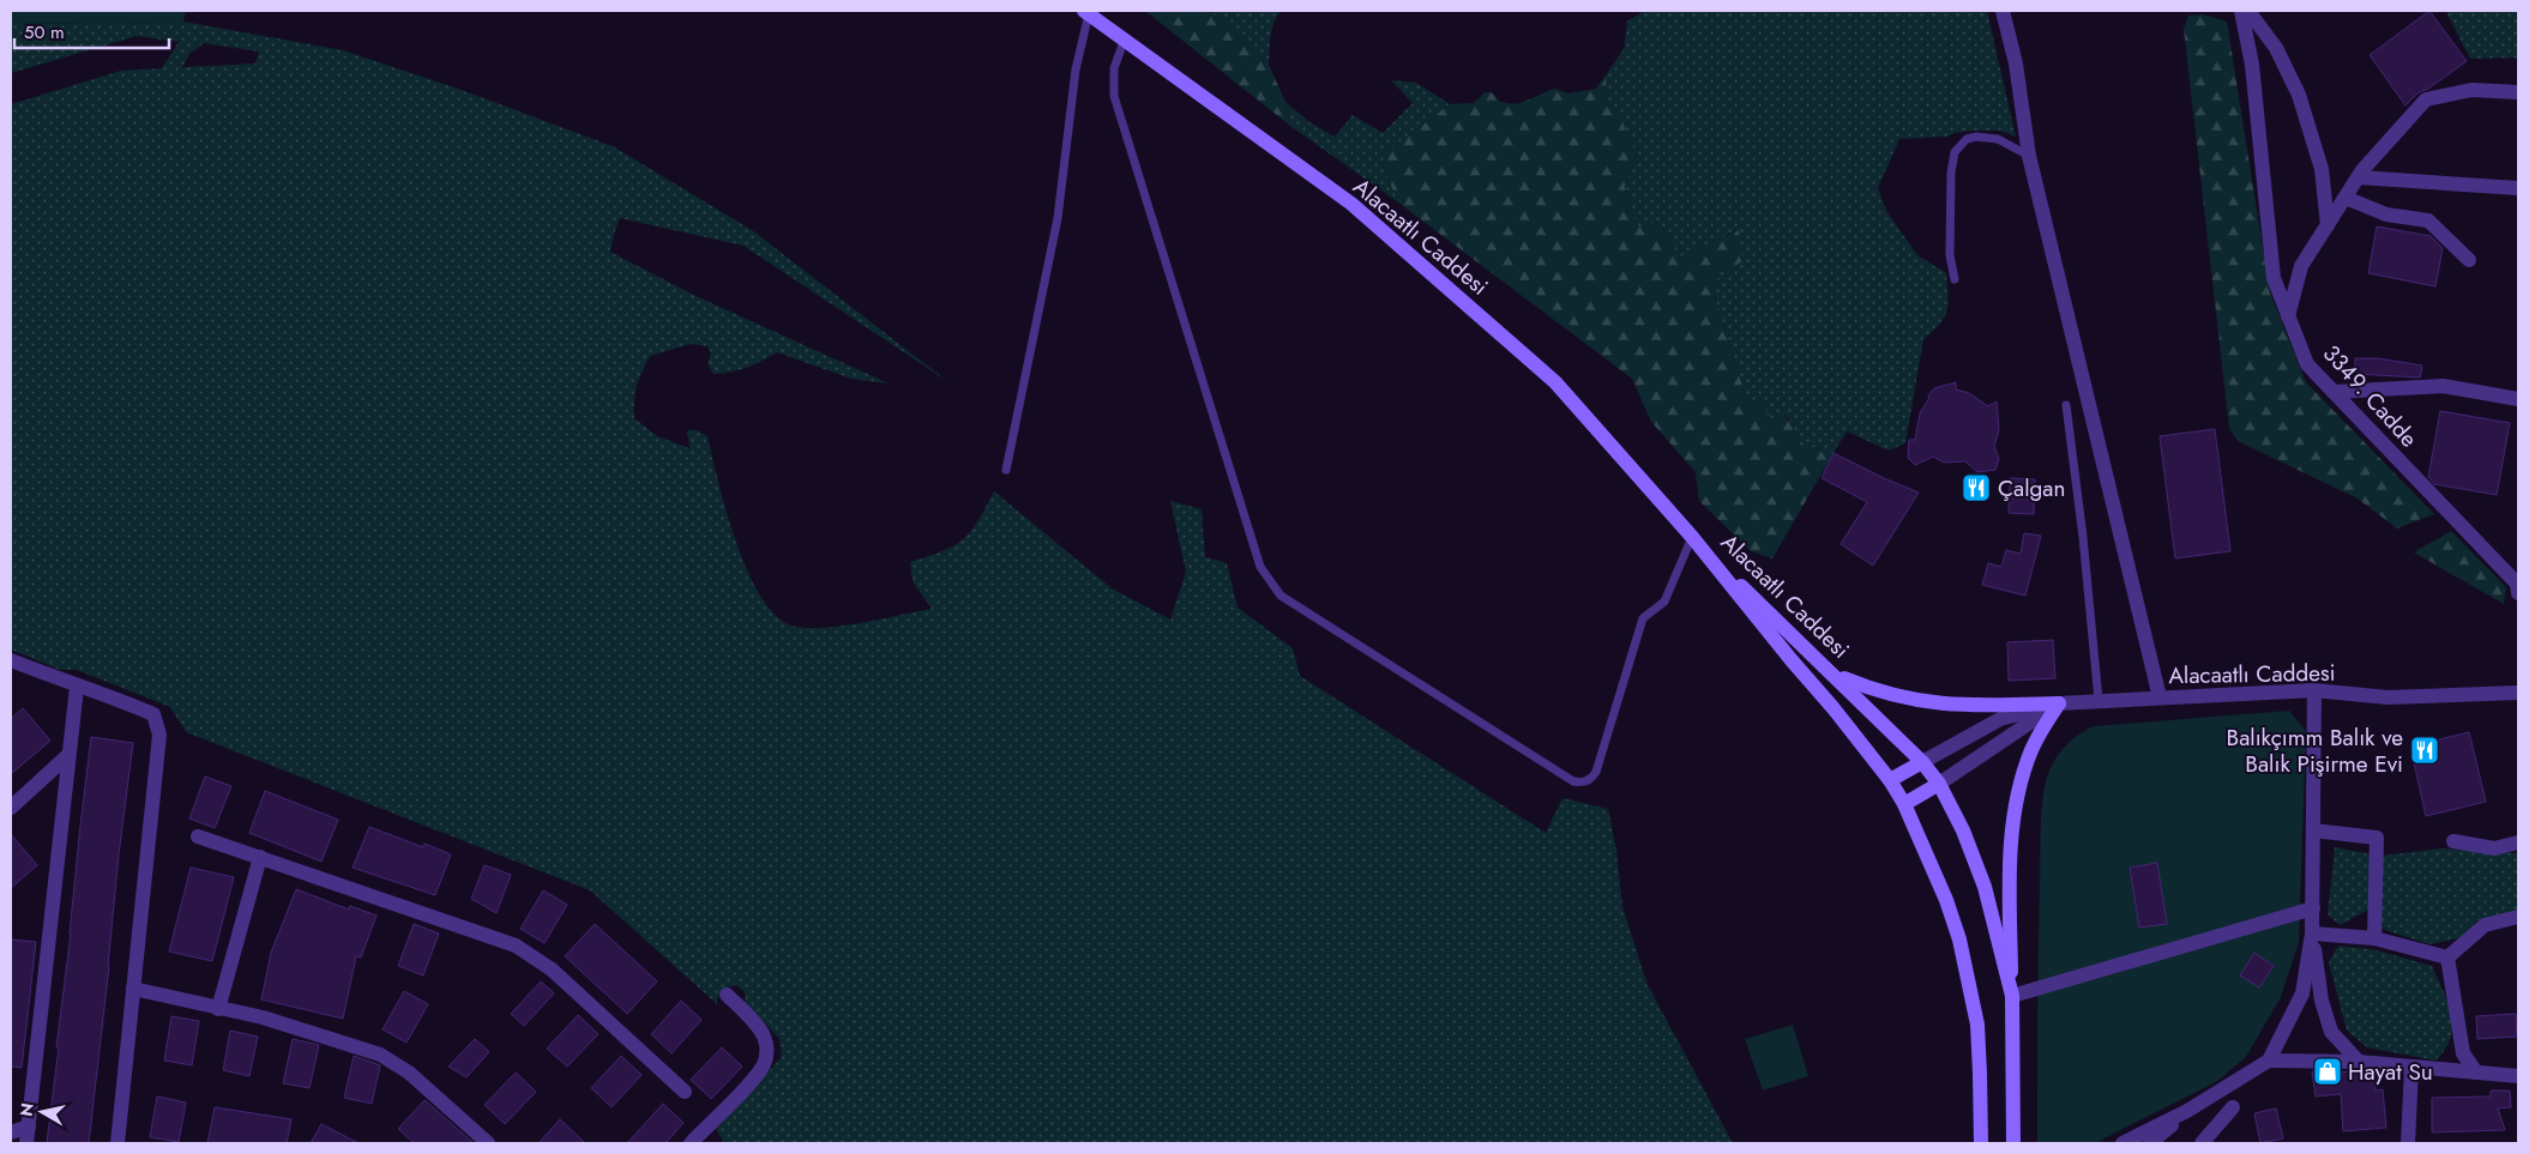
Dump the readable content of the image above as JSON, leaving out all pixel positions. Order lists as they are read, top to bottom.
{
  "streets": {
    "main road": ["Alacaatlı Caddesi"],
    "street": ["3349. Cadde"]
  },
  "places": {
    "restaurant": ["Çalgan", "Balıkçımm Balık ve Balık Pişirme Evi"],
    "shop": ["Hayat Su"]
  },
  "scale_bar": "50 m",
  "north": "left"
}
